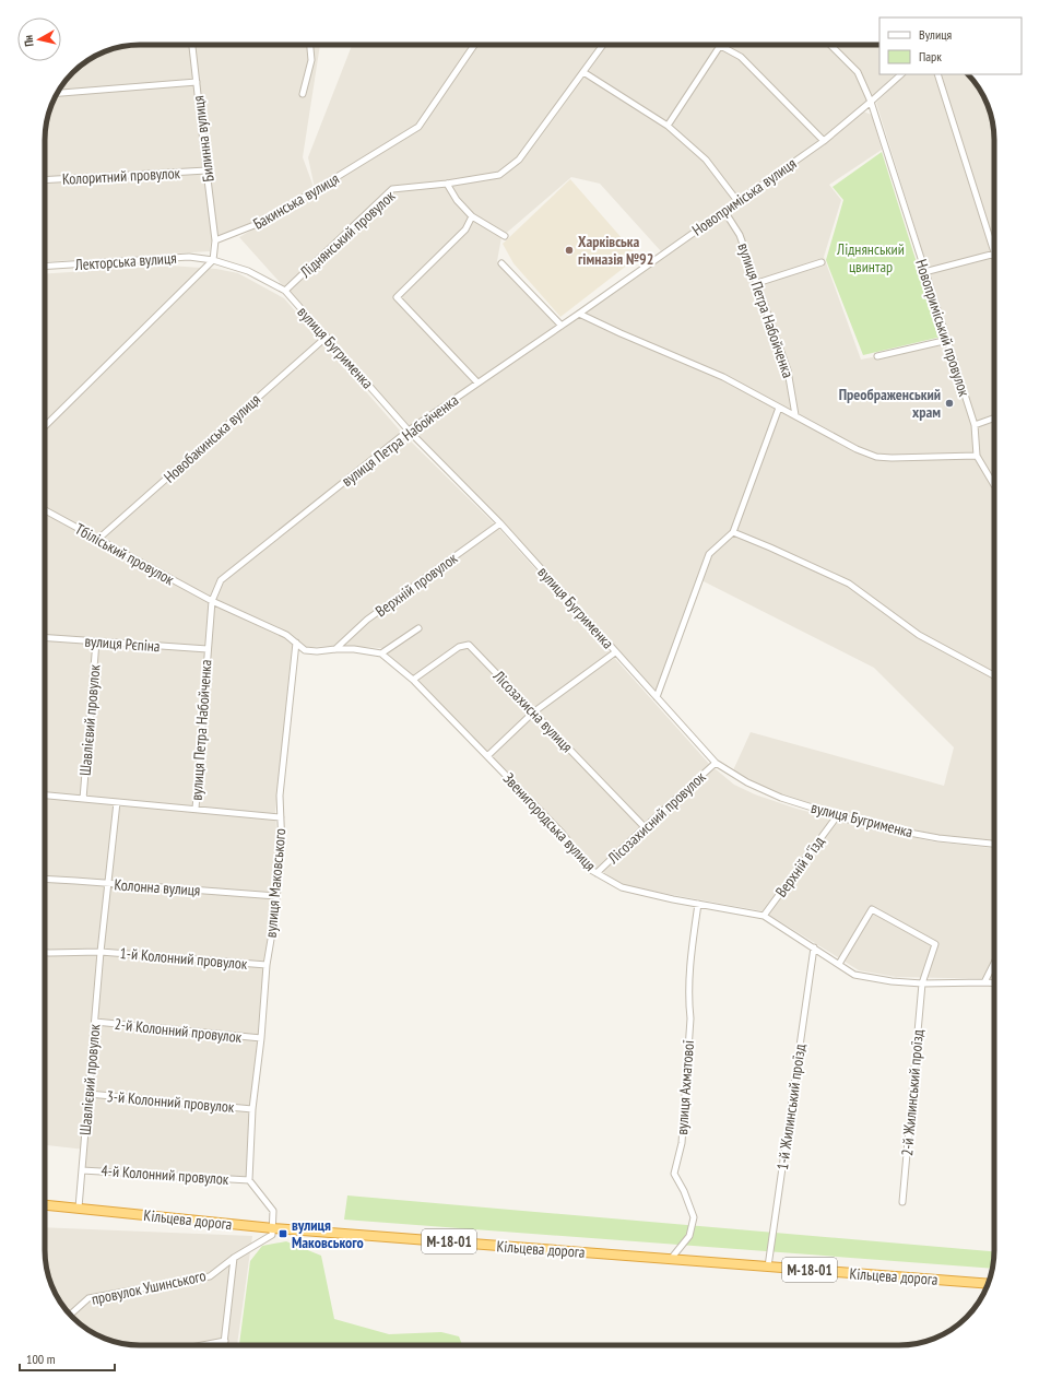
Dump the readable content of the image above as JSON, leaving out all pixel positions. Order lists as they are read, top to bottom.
{
  "streets": {
    "highway": ["Кільцева дорога", "М-18-01"],
    "street": [
      "Билинна вулиця",
      "Колоритний провулок",
      "Новоприміська вулиця",
      "Бакинська вулиця",
      "Ліднянський провулок",
      "Лекторська вулиця",
      "вулиця Петра Набойченка",
      "Новоприміський провулок",
      "вулиця Бугрименка",
      "Новобакинська вулиця",
      "Тбіліський провулок",
      "Верхній провулок",
      "вулиця Рєпіна",
      "Лісозахисна вулиця",
      "Шавлієвий провулок",
      "Лісозахисний провулок",
      "Звенигородська вулиця",
      "Верхній в'їзд",
      "вулиця Маковського",
      "Колонна вулиця",
      "1-й Колонний провулок",
      "2-й Колонний провулок",
      "вулиця Ахматової",
      "2-й Жилинський проїзд",
      "3-й Колонний провулок",
      "1-й Жилинський проїзд",
      "4-й Колонний провулок",
      "провулок Ушинського"
    ]
  },
  "crossings": [
    ["Билинна вулиця", "Колоритний провулок"],
    ["Билинна вулиця", "Бакинська вулиця"],
    ["Новоприміська вулиця", "вулиця Петра Набойченка"],
    ["Новоприміська вулиця", "Новоприміський провулок"],
    ["Ліднянський провулок", "вулиця Бугрименка"],
    ["Лекторська вулиця", "вулиця Бугрименка"],
    ["вулиця Петра Набойченка", "вулиця Бугрименка"],
    ["вулиця Петра Набойченка", "Тбіліський провулок"],
    ["вулиця Петра Набойченка", "вулиця Рєпіна"],
    ["вулиця Петра Набойченка", "вулиця Маковського"],
    ["вулиця Бугрименка", "Новобакинська вулиця"],
    ["вулиця Бугрименка", "Верхній провулок"],
    ["вулиця Бугрименка", "Лісозахисний провулок"],
    ["вулиця Бугрименка", "Верхній в'їзд"],
    ["Новобакинська вулиця", "Тбіліський провулок"],
    ["вулиця Рєпіна", "Шавлієвий провулок"],
    ["Лісозахисна вулиця", "Лісозахисний провулок"],
    ["Лісозахисна вулиця", "Звенигородська вулиця"],
    ["Шавлієвий провулок", "вулиця Маковського"],
    ["Шавлієвий провулок", "Колонна вулиця"],
    ["Шавлієвий провулок", "1-й Колонний провулок"],
    ["Шавлієвий провулок", "2-й Колонний провулок"],
    ["Шавлієвий провулок", "3-й Колонний провулок"],
    ["Шавлієвий провулок", "4-й Колонний провулок"],
    ["Шавлієвий провулок", "Кільцева дорога"],
    ["Лісозахисний провулок", "Звенигородська вулиця"],
    ["Звенигородська вулиця", "Верхній в'їзд"],
    ["Звенигородська вулиця", "вулиця Ахматової"],
    ["Звенигородська вулиця", "2-й Жилинський проїзд"],
    ["Звенигородська вулиця", "1-й Жилинський проїзд"],
    ["вулиця Маковського", "Колонна вулиця"],
    ["вулиця Маковського", "1-й Колонний провулок"],
    ["вулиця Маковського", "2-й Колонний провулок"],
    ["вулиця Маковського", "3-й Колонний провулок"],
    ["вулиця Маковського", "4-й Колонний провулок"],
    ["вулиця Ахматової", "Кільцева дорога"],
    ["1-й Жилинський проїзд", "Кільцева дорога"],
    ["Кільцева дорога", "провулок Ушинського"]
  ],
  "parks": ["Ліднянський цвинтар"],
  "places": {
    "other": ["Харківська гімназія №92", "Преображенський храм"],
    "transit": ["вулиця Маковського"]
  },
  "legend": ["Вулиця", "Парк"],
  "scale_bar": "100 m",
  "north": "left"
}
